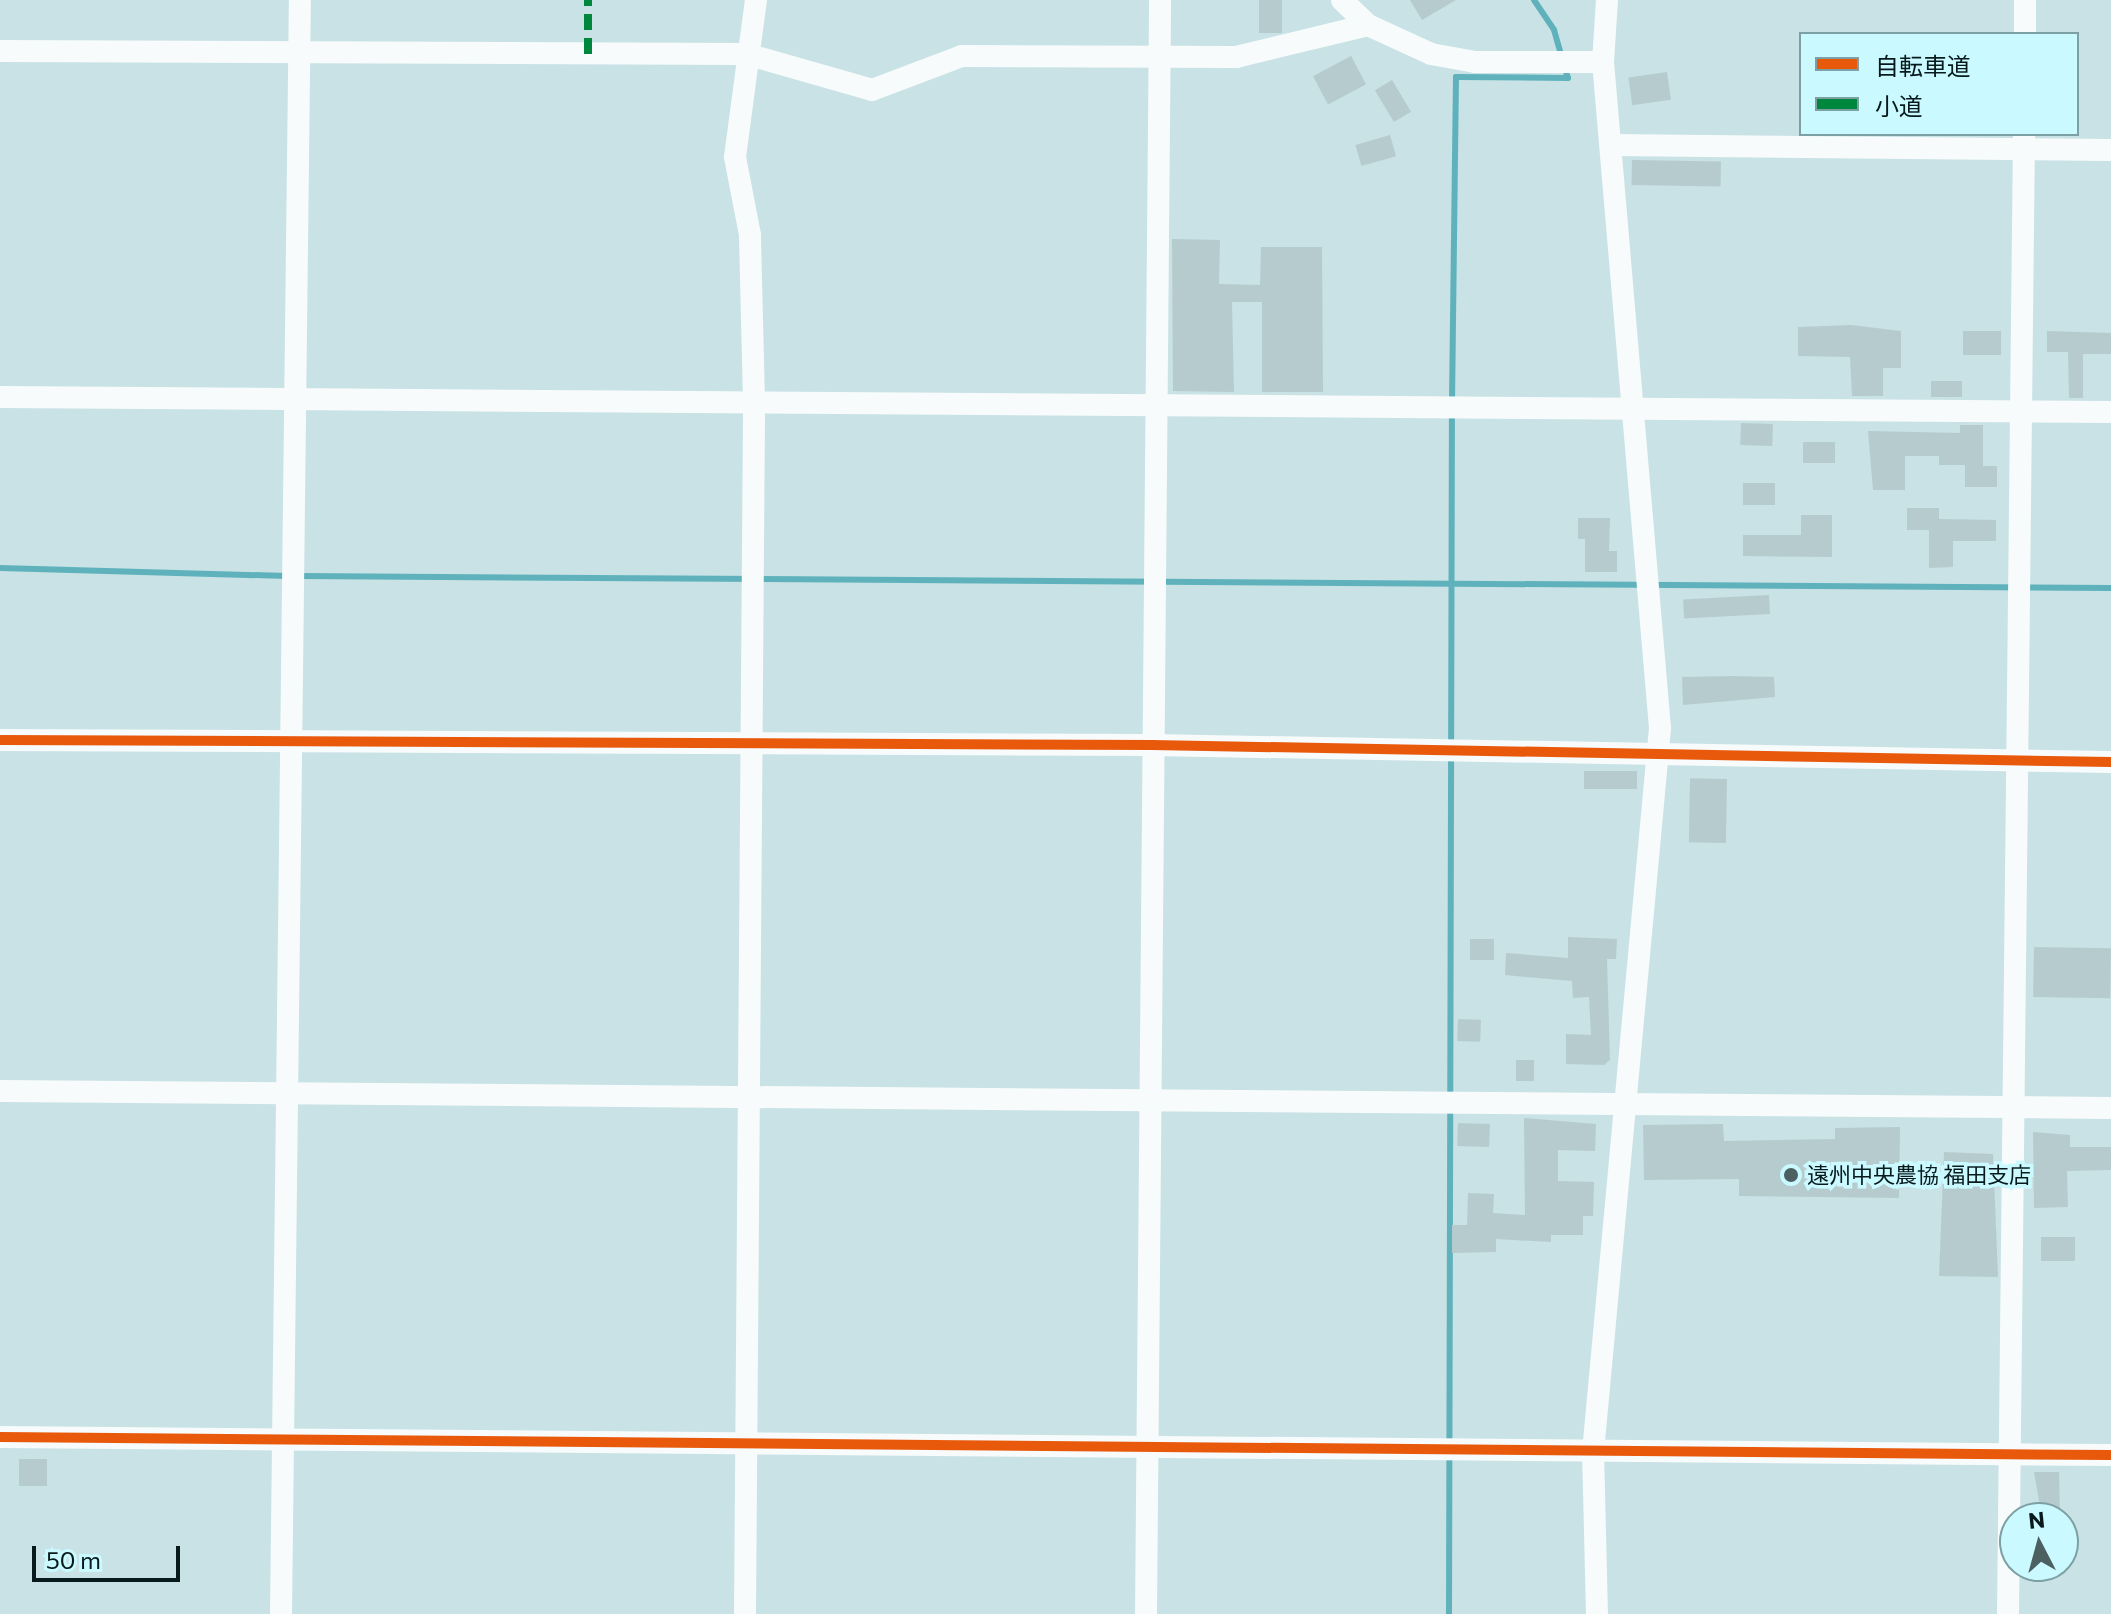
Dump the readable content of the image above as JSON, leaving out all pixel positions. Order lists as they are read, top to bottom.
{
  "places": ["遠州中央農協 福田支店"],
  "legend": ["自転車道", "小道"],
  "scale_bar": "50 m",
  "north": "top"
}
